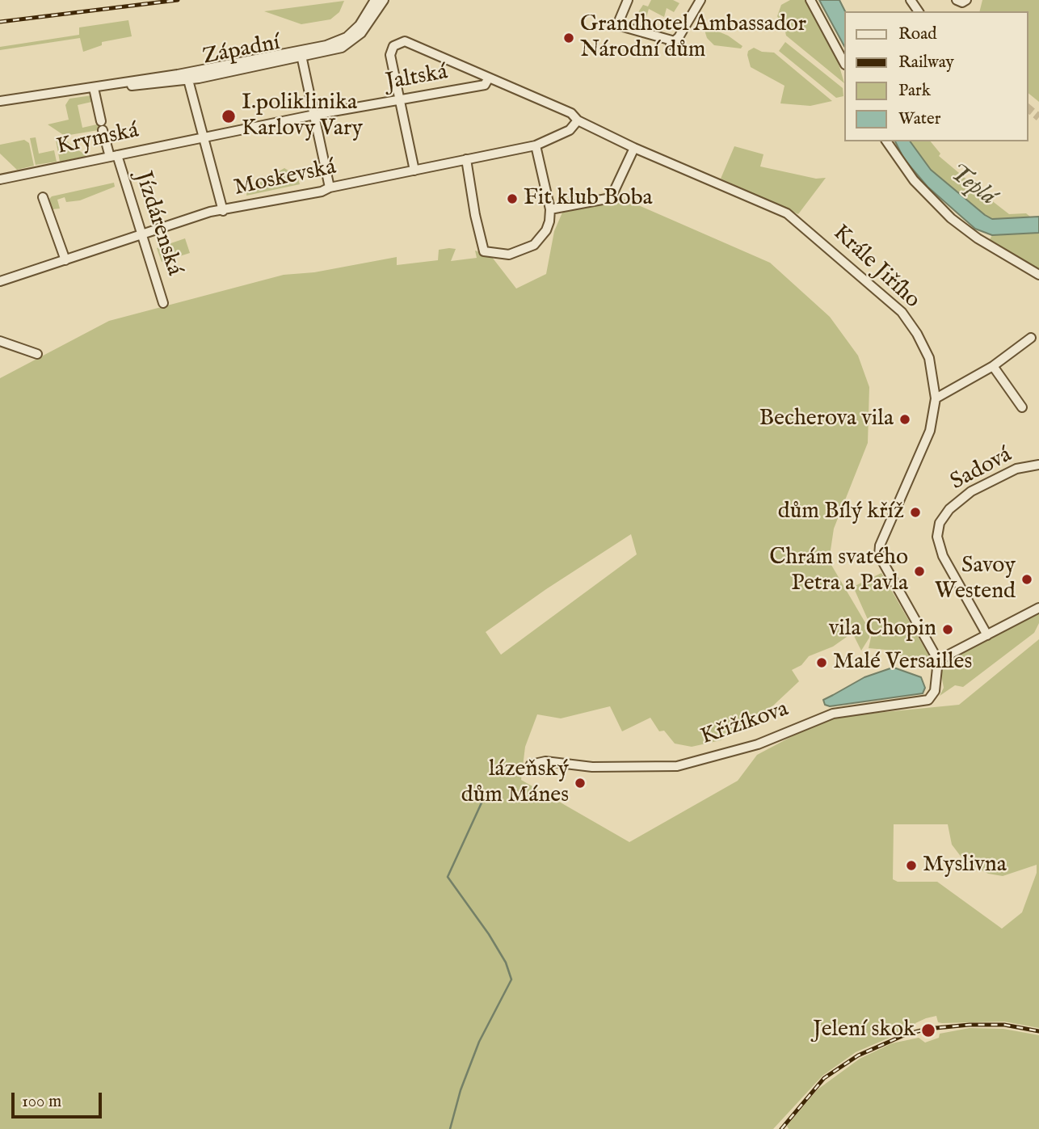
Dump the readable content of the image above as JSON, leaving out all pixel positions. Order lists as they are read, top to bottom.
{
  "streets": {
    "street": [
      "Západní",
      "Jaltská",
      "Krymská",
      "Moskevská",
      "Jízdárenská",
      "Krále Jiřího",
      "Sadová",
      "Křižíkova"
    ]
  },
  "crossings": [
    ["Západní", "Jízdárenská"],
    ["Jaltská", "Krymská"],
    ["Jaltská", "Krále Jiřího"],
    ["Krymská", "Jízdárenská"],
    ["Moskevská", "Jízdárenská"],
    ["Moskevská", "Krále Jiřího"],
    ["Krále Jiřího", "Křižíkova"]
  ],
  "water": ["Teplá"],
  "places": [
    "Grandhotel Ambassador Národní dům",
    "I.poliklinika Karlovy Vary",
    "Fit klub Boba",
    "Becherova vila",
    "dům Bílý kříž",
    "Chrám svatého Petra a Pavla",
    "Savoy Westend",
    "vila Chopin",
    "Malé Versailles",
    "lázeňský dům Mánes",
    "Myslivna",
    "Jelení skok"
  ],
  "legend": [
    "Road",
    "Railway",
    "Park",
    "Water"
  ],
  "scale_bar": "100 m"
}
